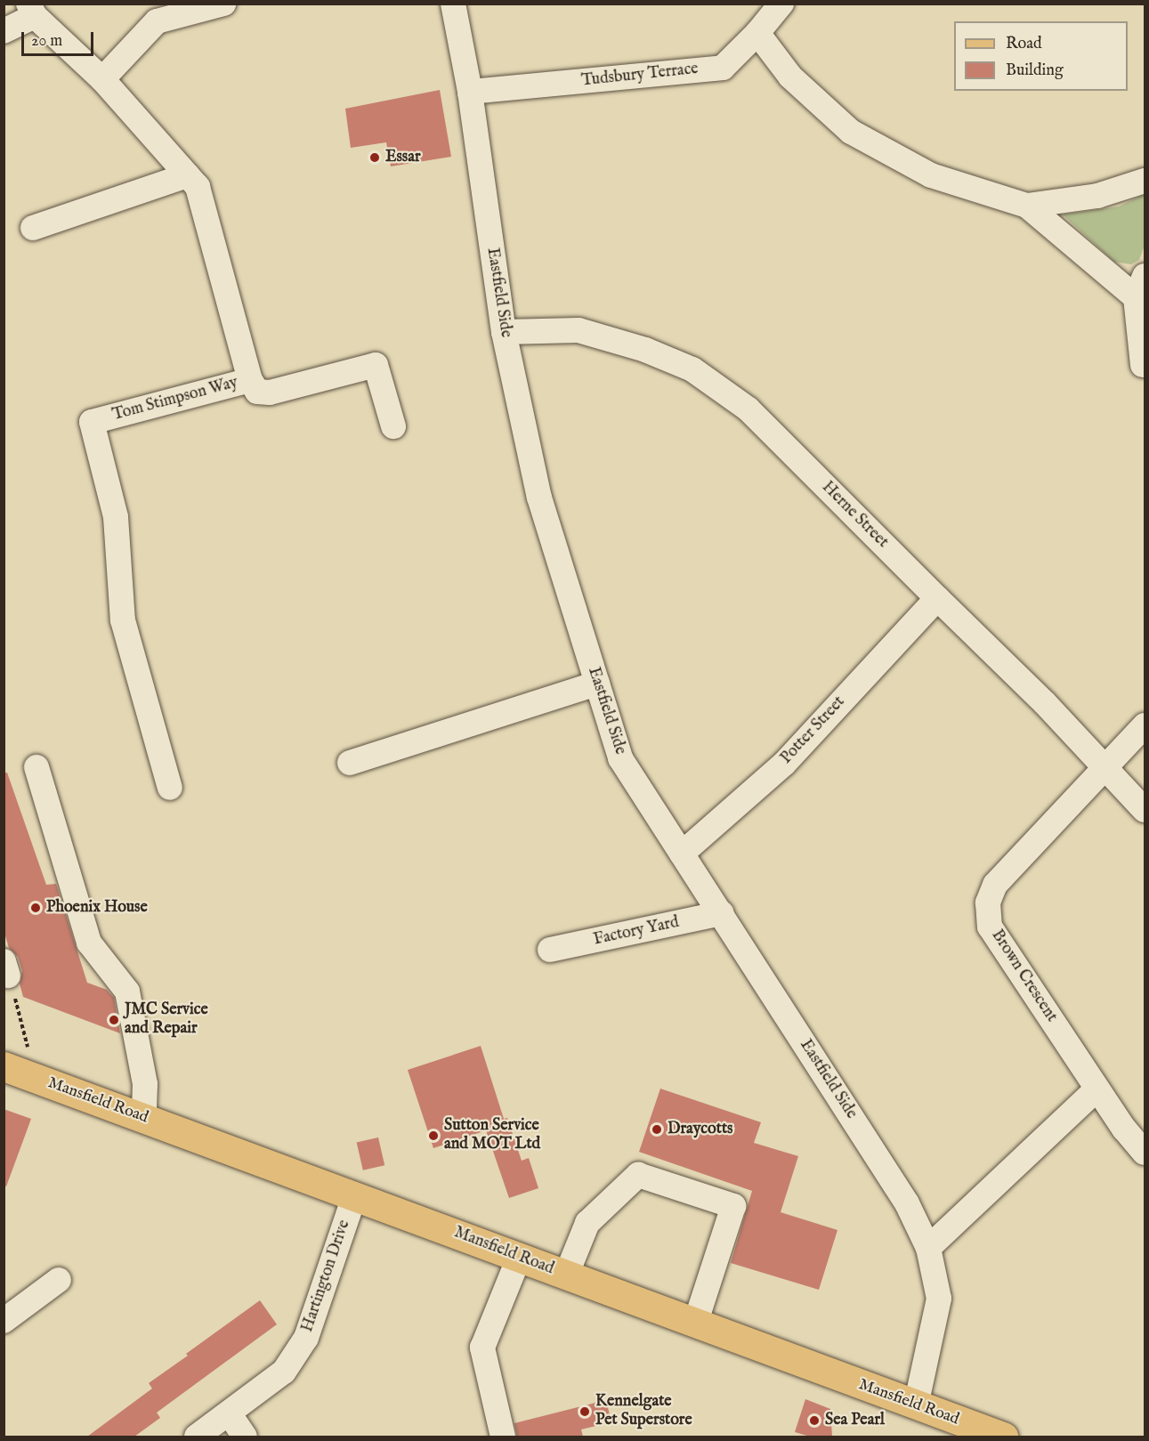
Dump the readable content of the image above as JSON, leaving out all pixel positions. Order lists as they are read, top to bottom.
{
  "streets": {
    "main road": ["Mansfield Road"],
    "street": [
      "Tudsbury Terrace",
      "Eastfield Side",
      "Tom Stimpson Way",
      "Herne Street",
      "Potter Street",
      "Factory Yard",
      "Brown Crescent",
      "Hartington Drive"
    ]
  },
  "crossings": [
    ["Tudsbury Terrace", "Eastfield Side"],
    ["Eastfield Side", "Herne Street"],
    ["Eastfield Side", "Potter Street"],
    ["Eastfield Side", "Factory Yard"],
    ["Eastfield Side", "Mansfield Road"],
    ["Herne Street", "Potter Street"],
    ["Herne Street", "Brown Crescent"],
    ["Mansfield Road", "Hartington Drive"]
  ],
  "places": [
    "Essar",
    "Phoenix House",
    "JMC Service and Repair",
    "Draycotts",
    "Sutton Service and MOT Ltd",
    "Kennelgate Pet Superstore",
    "Sea Pearl"
  ],
  "legend": ["Road", "Building"],
  "scale_bar": "20 m"
}
